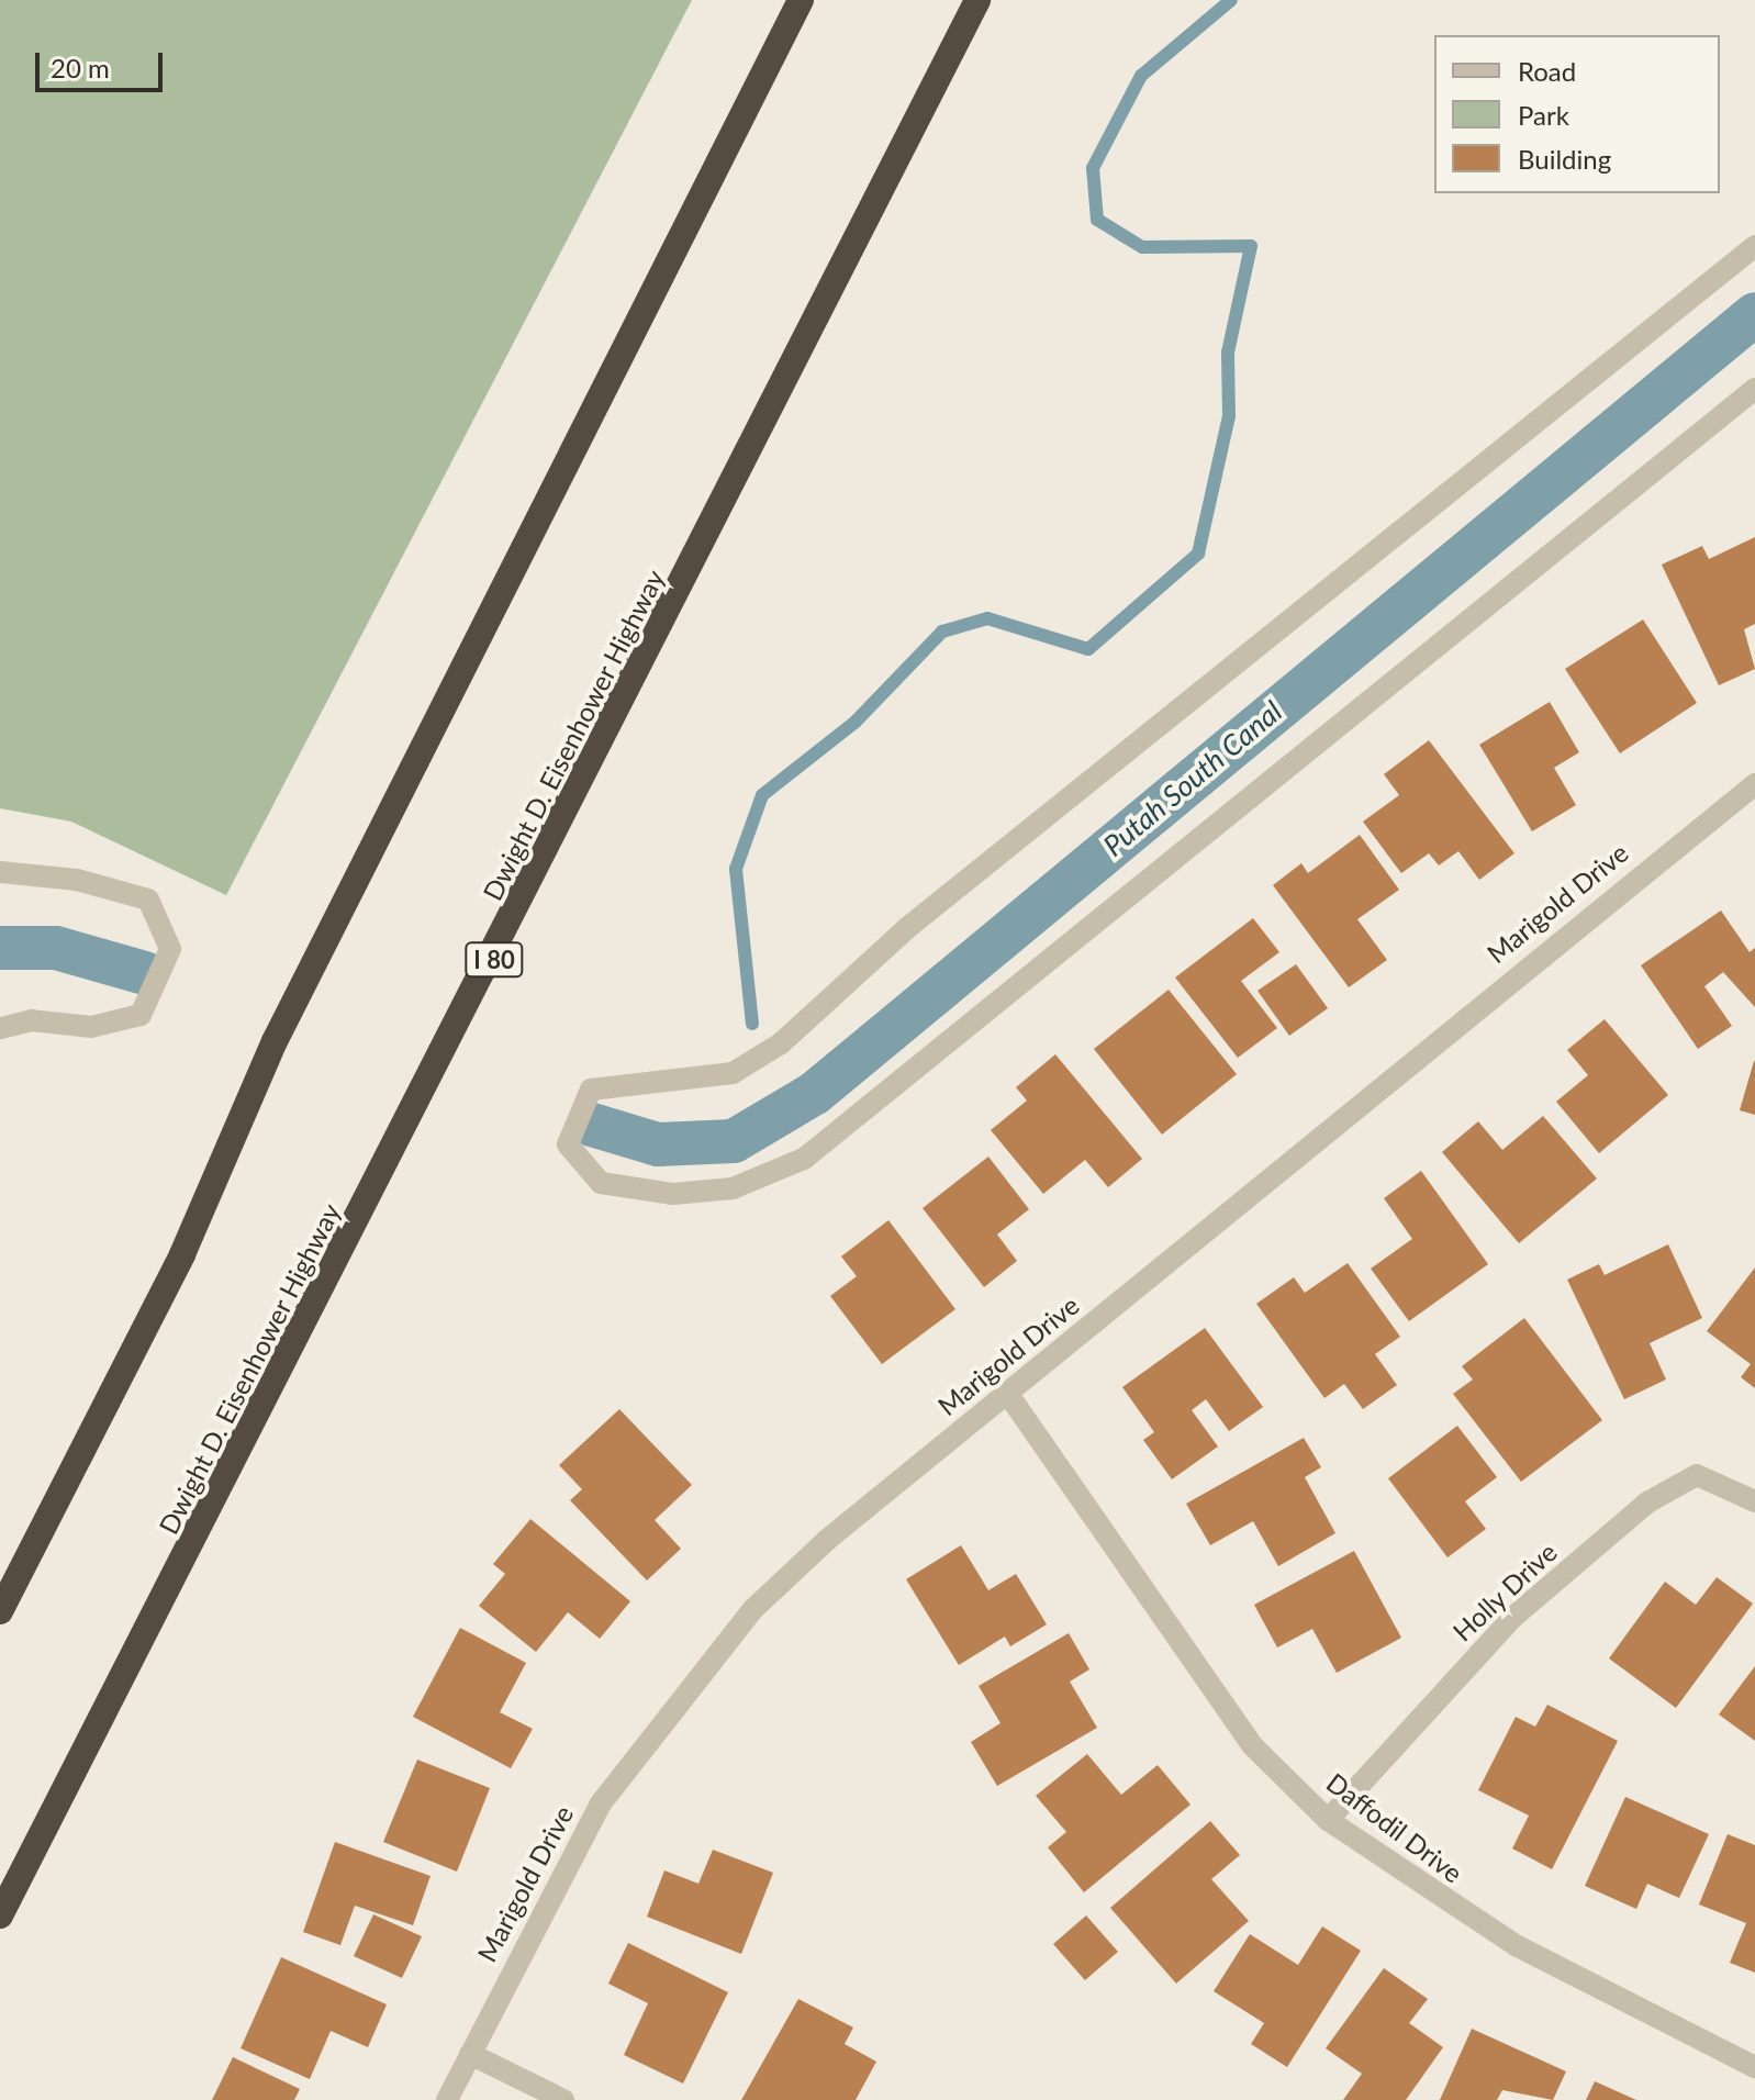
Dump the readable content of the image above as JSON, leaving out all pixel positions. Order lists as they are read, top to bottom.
{
  "streets": {
    "highway": ["Dwight D. Eisenhower Highway", "I 80"],
    "street": ["Marigold Drive", "Holly Drive", "Daffodil Drive"]
  },
  "crossings": [
    ["Marigold Drive", "Daffodil Drive"],
    ["Holly Drive", "Daffodil Drive"]
  ],
  "water": ["Putah South Canal"],
  "legend": ["Road", "Park", "Building"],
  "scale_bar": "20 m"
}
